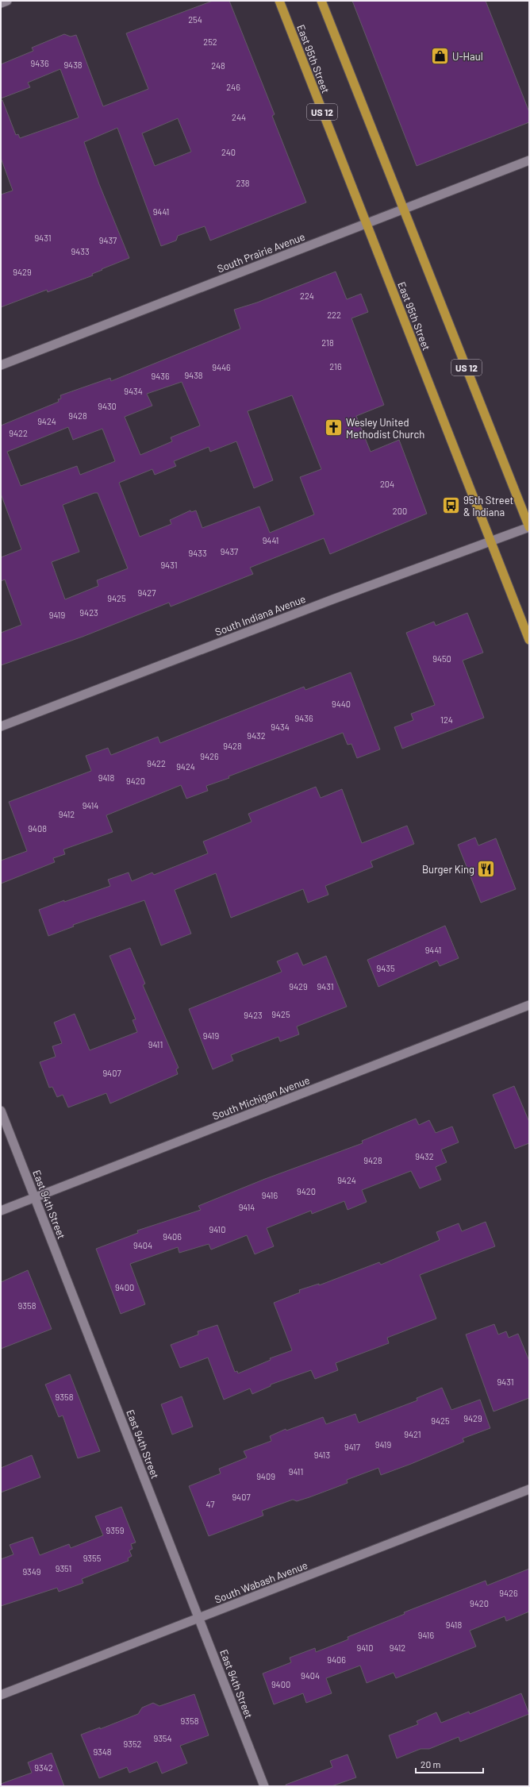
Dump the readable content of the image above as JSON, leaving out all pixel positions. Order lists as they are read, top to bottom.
{
  "streets": {
    "main road": ["East 95th Street", "US 12"],
    "street": [
      "South Prairie Avenue",
      "South Indiana Avenue",
      "South Michigan Avenue",
      "East 94th Street",
      "South Wabash Avenue"
    ]
  },
  "crossings": [
    ["East 95th Street", "South Prairie Avenue"],
    ["East 95th Street", "South Indiana Avenue"],
    ["US 12", "South Prairie Avenue"],
    ["US 12", "South Indiana Avenue"],
    ["South Michigan Avenue", "East 94th Street"],
    ["East 94th Street", "South Wabash Avenue"]
  ],
  "places": {
    "shop": ["U-Haul"],
    "church": ["Wesley United Methodist Church"],
    "bus stop": ["95th Street & Indiana"],
    "restaurant": ["Burger King"]
  },
  "house_numbers": [
    "254",
    "252",
    "9436",
    "9438",
    "248",
    "246",
    "244",
    "240",
    "238",
    "9441",
    "9431",
    "9437",
    "9433",
    "9429",
    "224",
    "222",
    "218",
    "216",
    "9446",
    "9438",
    "9436",
    "9434",
    "9430",
    "9428",
    "9424",
    "9422",
    "204",
    "200",
    "9441",
    "9437",
    "9433",
    "9431",
    "9427",
    "9425",
    "9423",
    "9419",
    "9450",
    "9440",
    "9436",
    "124",
    "9434",
    "9432",
    "9428",
    "9426",
    "9422",
    "9424",
    "9418",
    "9420",
    "9414",
    "9412",
    "9408",
    "9441",
    "9435",
    "9429",
    "9431",
    "9425",
    "9423",
    "9419",
    "9411",
    "9407",
    "9432",
    "9428",
    "9424",
    "9420",
    "9416",
    "9414",
    "9410",
    "9406",
    "9404",
    "9400",
    "9358",
    "9431",
    "9358",
    "9429",
    "9425",
    "9421",
    "9419",
    "9417",
    "9413",
    "9411",
    "9409",
    "9407",
    "47",
    "9359",
    "9355",
    "9351",
    "9349",
    "9426",
    "9420",
    "9418",
    "9416",
    "9410",
    "9412",
    "9406",
    "9404",
    "9400",
    "9358",
    "9354",
    "9352",
    "9348",
    "9342"
  ],
  "scale_bar": "20 m"
}
